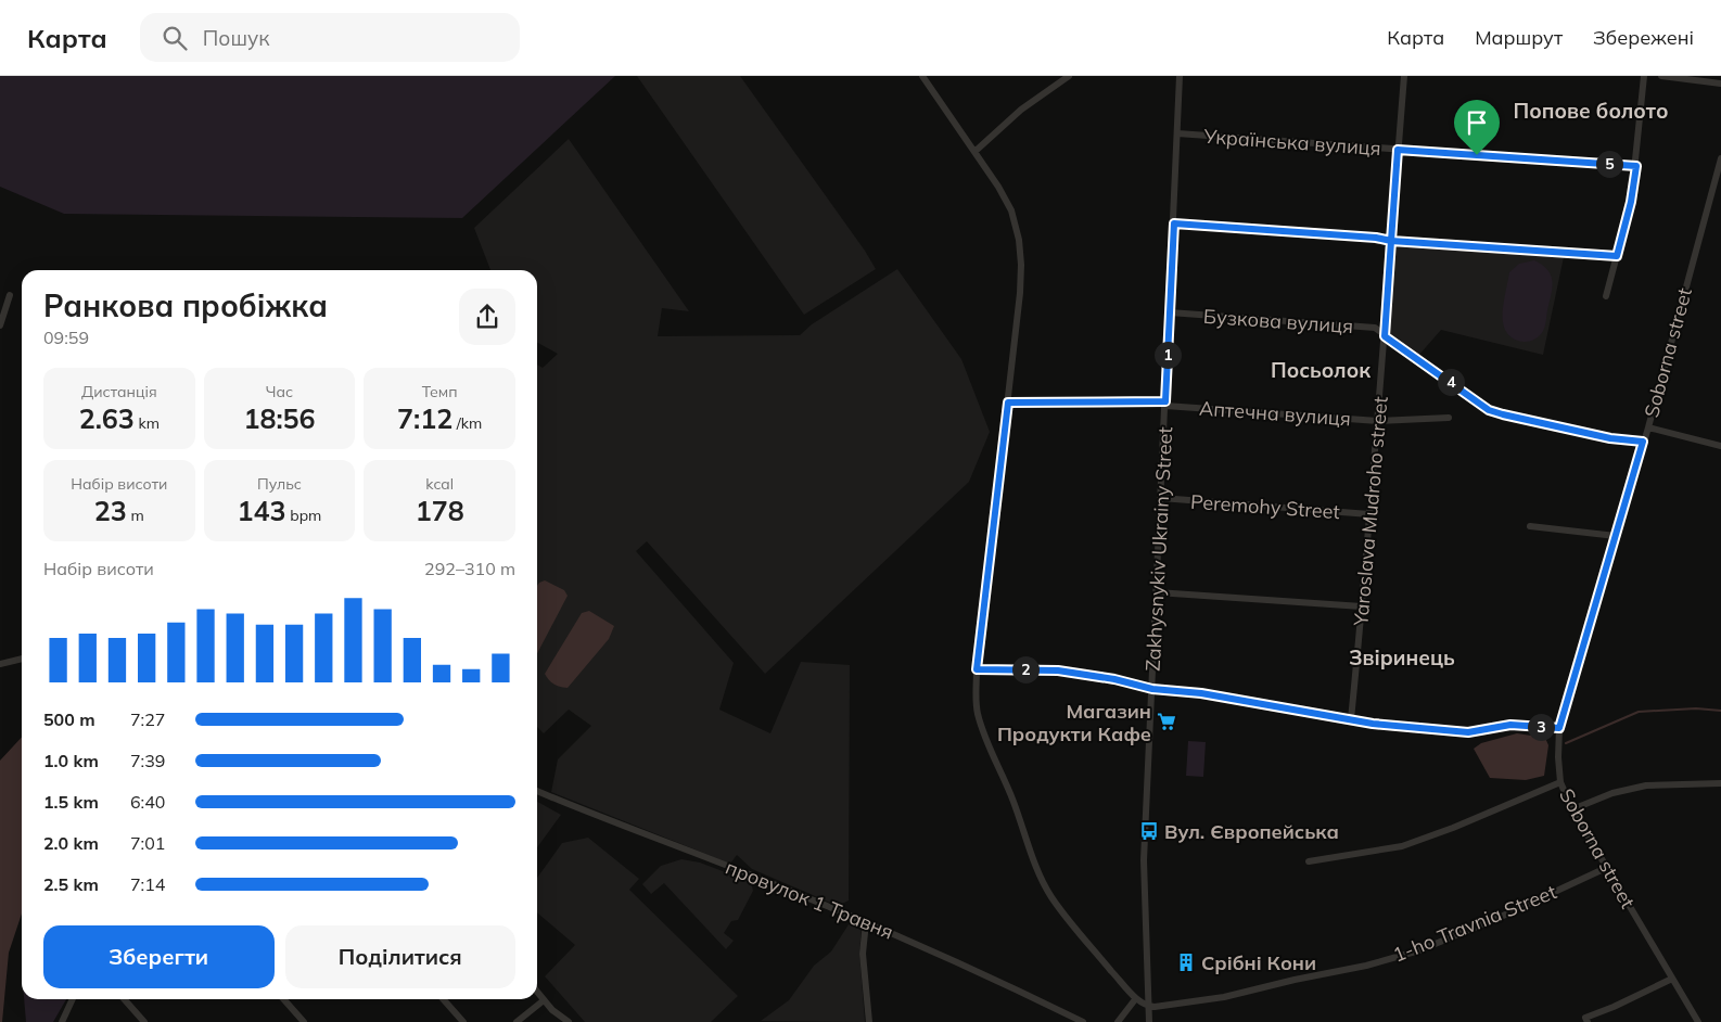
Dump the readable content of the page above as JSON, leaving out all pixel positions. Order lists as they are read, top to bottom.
{
  "streets": {
    "street": [
      "Українська вулиця",
      "Бузкова вулиця",
      "Soborna street",
      "Аптечна вулиця",
      "Peremohy Street",
      "Yaroslava Mudroho street",
      "Zakhysnykiv Ukrainy Street",
      "провулок 1 Травня",
      "1-ho Travnia Street"
    ]
  },
  "crossings": [
    ["Українська вулиця", "Yaroslava Mudroho street"],
    ["Українська вулиця", "Zakhysnykiv Ukrainy Street"],
    ["Бузкова вулиця", "Soborna street"],
    ["Бузкова вулиця", "Yaroslava Mudroho street"],
    ["Бузкова вулиця", "Zakhysnykiv Ukrainy Street"],
    ["Soborna street", "1-ho Travnia Street"],
    ["Аптечна вулиця", "Yaroslava Mudroho street"],
    ["Аптечна вулиця", "Zakhysnykiv Ukrainy Street"],
    ["Peremohy Street", "Yaroslava Mudroho street"],
    ["Peremohy Street", "Zakhysnykiv Ukrainy Street"],
    ["Zakhysnykiv Ukrainy Street", "1-ho Travnia Street"]
  ],
  "districts": ["Попове болото", "Посьолок", "Звіринець"],
  "places": {
    "supermarket": ["Магазин Продукти Кафе"],
    "bus stop": ["Вул. Європейська"],
    "building": ["Срібні Кони"]
  },
  "page": {
    "header": "Карта",
    "search": "Пошук",
    "nav": ["Карта", "Маршрут", "Збережені"],
    "pins": [
      "5",
      "1",
      "4",
      "2",
      "3"
    ],
    "heading": ["Ранкова пробіжка", "09:59"],
    "stats": [
      ["Дистанція", "2.63 km"],
      ["Час", "18:56"],
      ["Темп", "7:12 /km"],
      ["Набір висоти", "23 m"],
      ["Пульс", "143 bpm"],
      ["kcal", "178"]
    ],
    "chart": ["Набір висоти", "292–310 m"],
    "list": [
      {
        "name": "500 m",
        "note": "7:27"
      },
      {
        "name": "1.0 km",
        "note": "7:39"
      },
      {
        "name": "1.5 km",
        "note": "6:40"
      },
      {
        "name": "2.0 km",
        "note": "7:01"
      },
      {
        "name": "2.5 km",
        "note": "7:14"
      }
    ],
    "buttons": ["Зберегти", "Поділитися"]
  }
}
